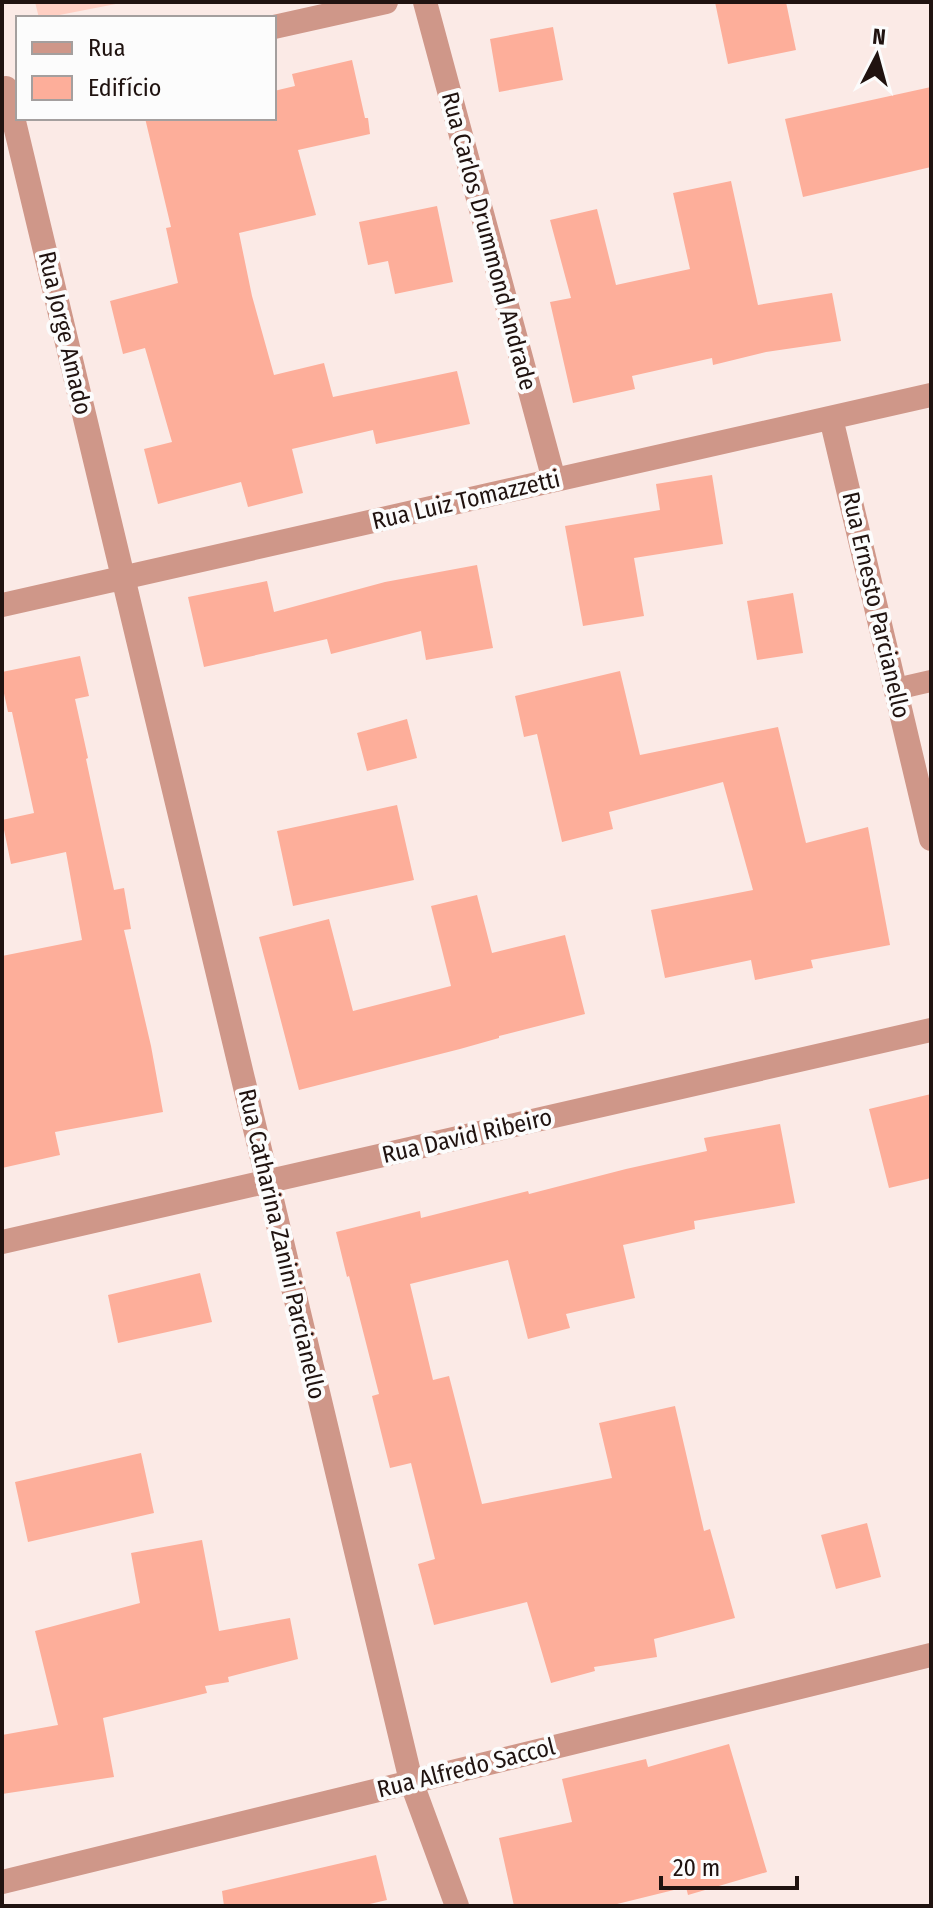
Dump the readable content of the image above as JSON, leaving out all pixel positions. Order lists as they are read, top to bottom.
{
  "streets": {
    "street": [
      "Rua Carlos Drummond Andrade",
      "Rua Jorge Amado",
      "Rua Luiz Tomazzetti",
      "Rua Ernesto Parcianello",
      "Rua David Ribeiro",
      "Rua Catharina Zanini Parcianello",
      "Rua Alfredo Saccol"
    ]
  },
  "crossings": [
    ["Rua Carlos Drummond Andrade", "Rua Luiz Tomazzetti"],
    ["Rua Jorge Amado", "Rua Luiz Tomazzetti"],
    ["Rua Jorge Amado", "Rua Catharina Zanini Parcianello"],
    ["Rua Luiz Tomazzetti", "Rua Ernesto Parcianello"],
    ["Rua Luiz Tomazzetti", "Rua Catharina Zanini Parcianello"],
    ["Rua David Ribeiro", "Rua Catharina Zanini Parcianello"],
    ["Rua Catharina Zanini Parcianello", "Rua Alfredo Saccol"]
  ],
  "legend": ["Rua", "Edifício"],
  "scale_bar": "20 m",
  "north": "top"
}
